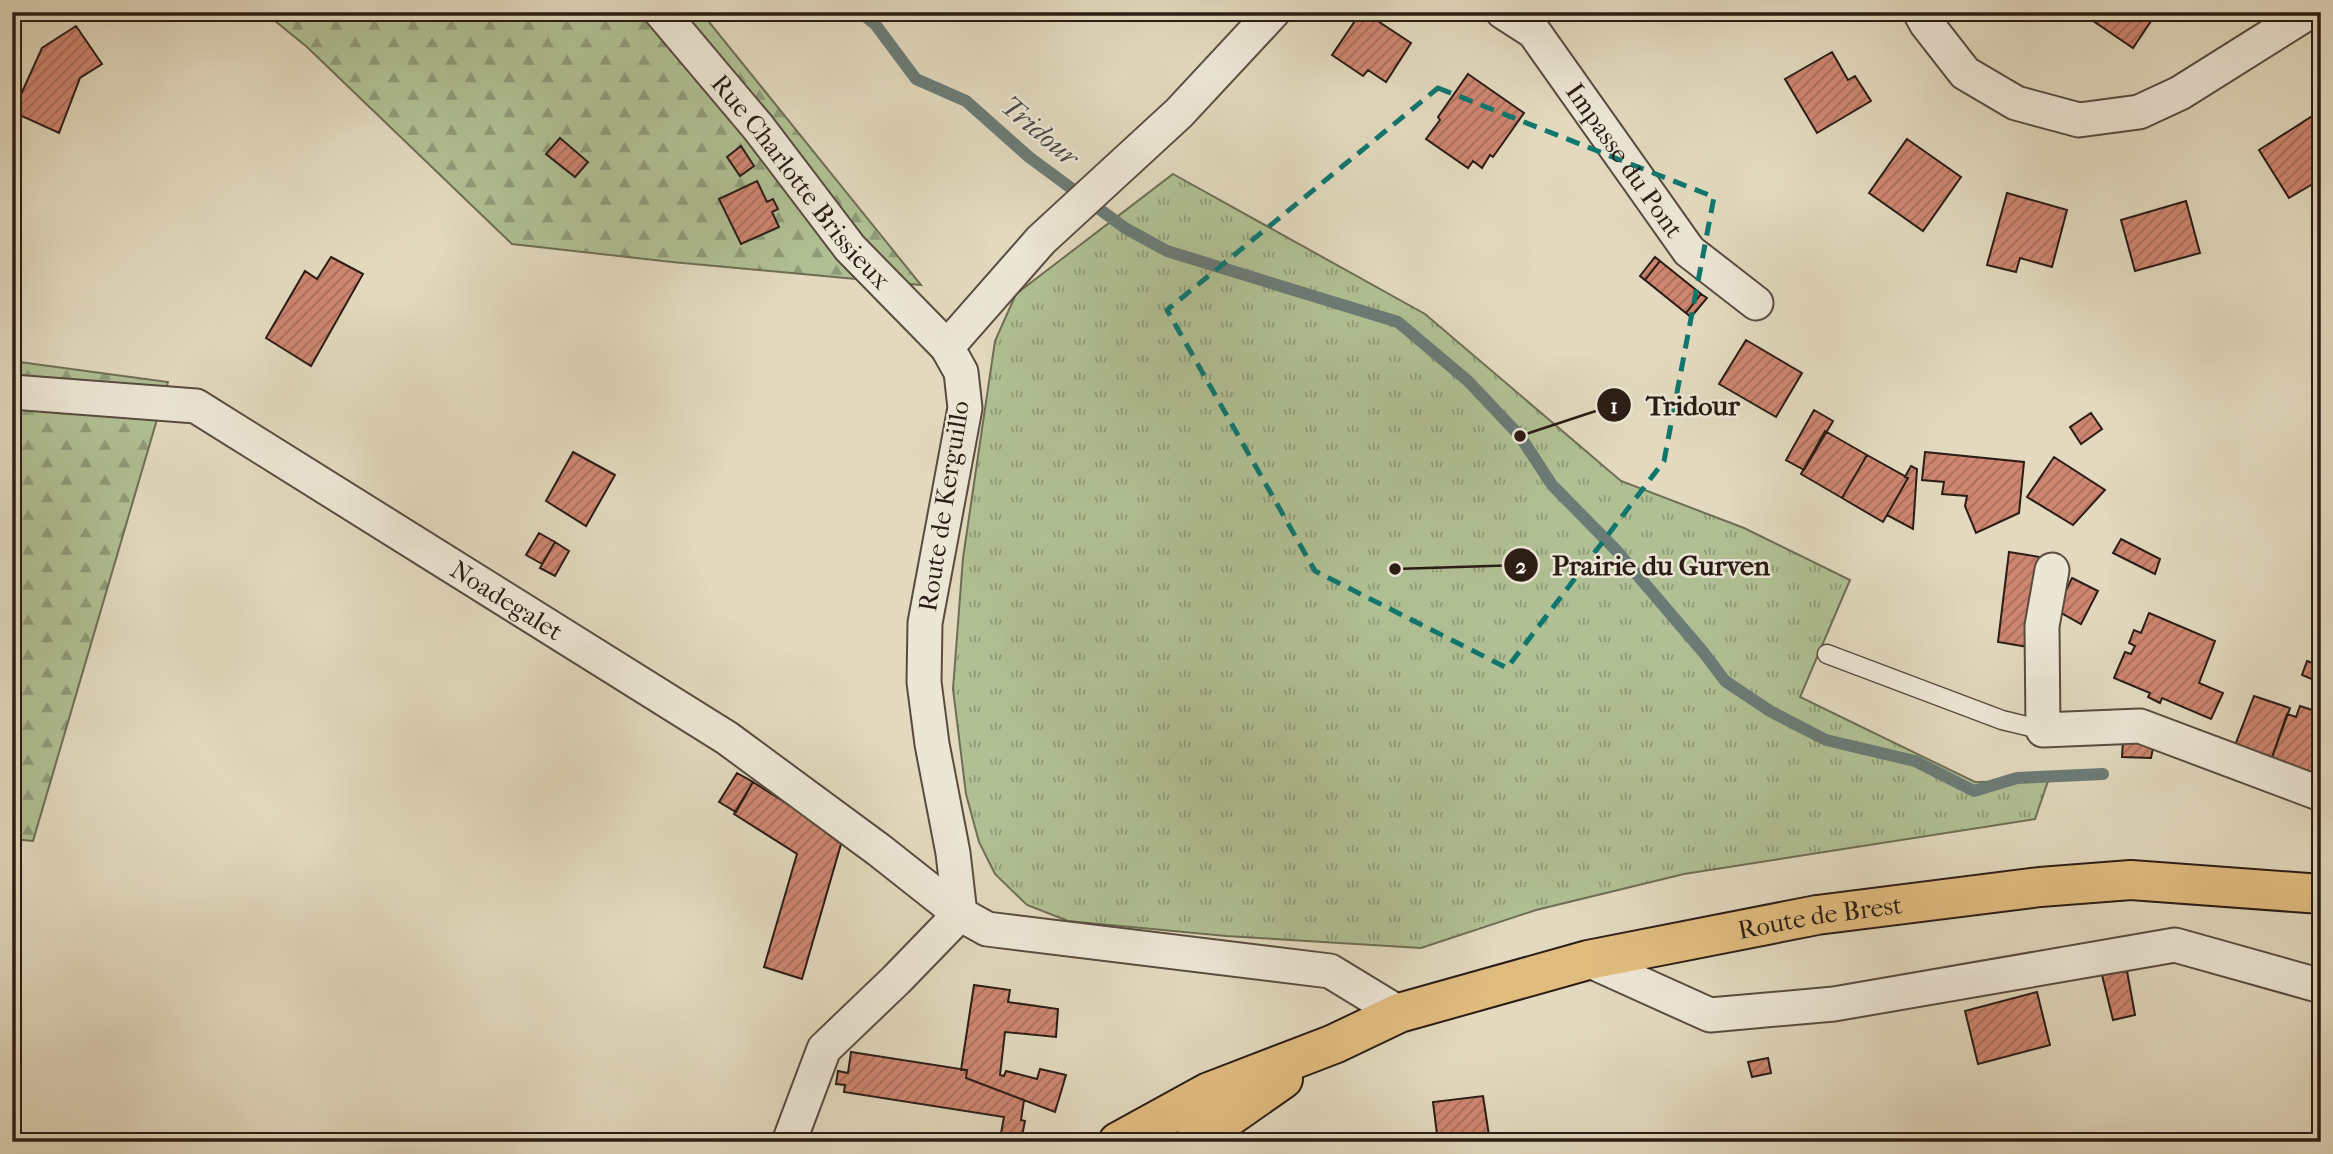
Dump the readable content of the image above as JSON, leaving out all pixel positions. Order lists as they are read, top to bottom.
{
  "streets": {
    "main road": ["Route de Brest"],
    "street": [
      "Impasse du Pont",
      "Rue Charlotte Brissieux",
      "Route de Kerguillo",
      "Noadegalet"
    ]
  },
  "crossings": [
    ["Rue Charlotte Brissieux", "Route de Kerguillo"],
    ["Route de Kerguillo", "Noadegalet"]
  ],
  "water": ["Tridour"],
  "places": ["Tridour", "Prairie du Gurven"]
}
